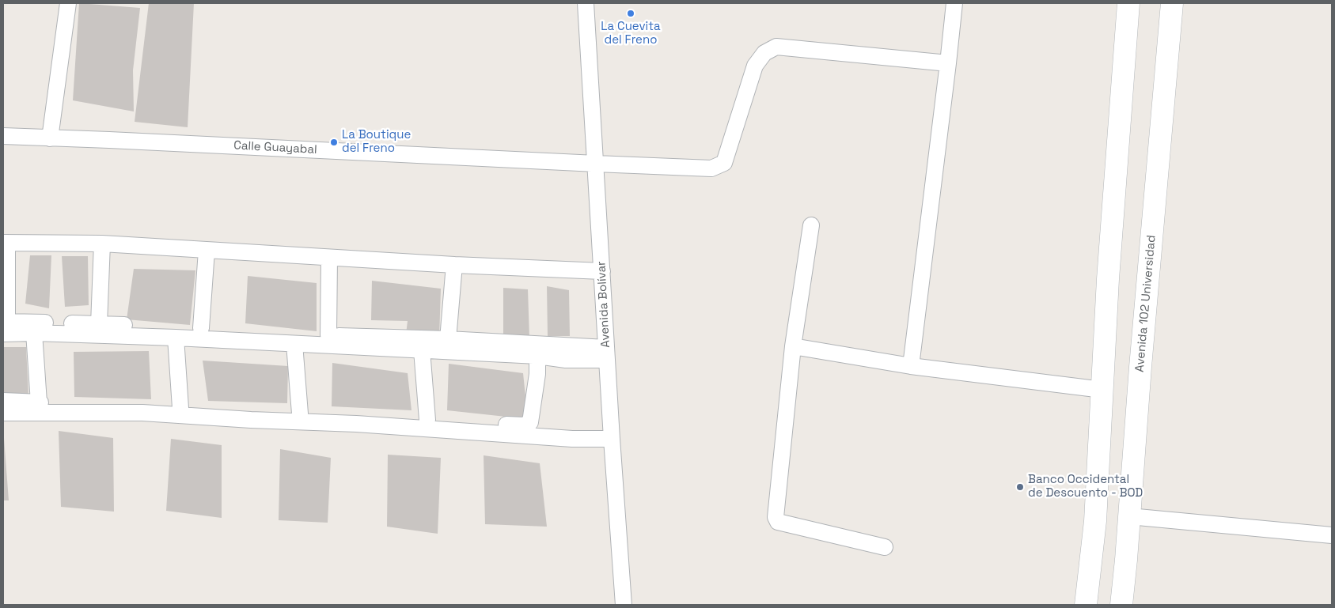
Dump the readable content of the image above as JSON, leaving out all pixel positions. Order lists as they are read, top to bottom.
{
  "streets": {
    "main road": ["Avenida 102 Universidad"],
    "street": ["Calle Guayabal", "Avenida Bolívar"]
  },
  "crossings": [
    ["Calle Guayabal", "Avenida Bolívar"]
  ],
  "places": ["La Cuevita del Freno", "La Boutique del Freno", "Banco Occidental de Descuento - BOD"]
}
